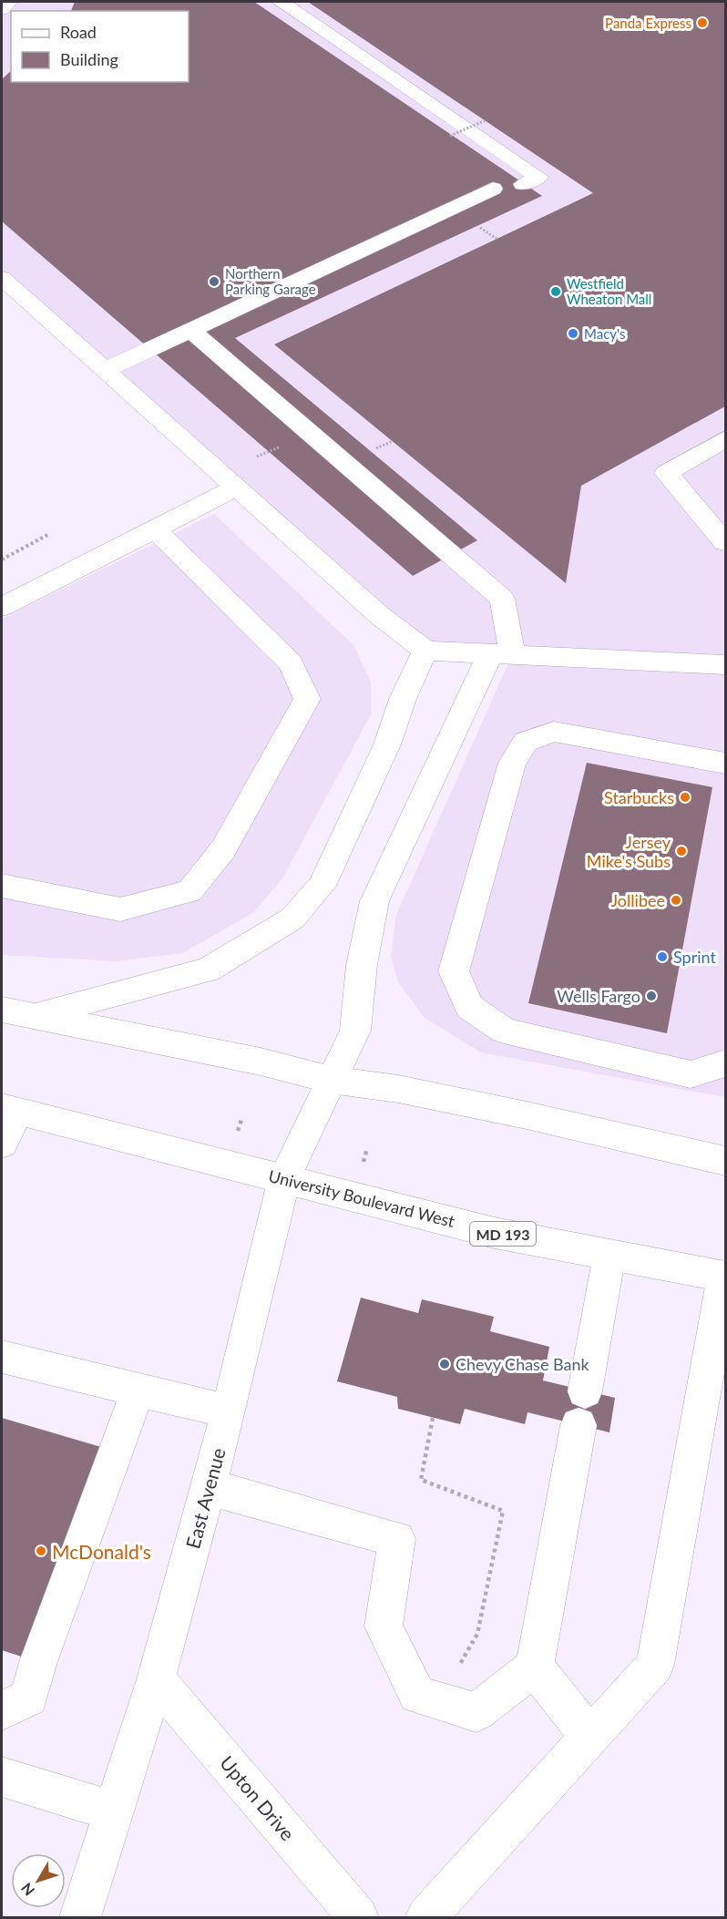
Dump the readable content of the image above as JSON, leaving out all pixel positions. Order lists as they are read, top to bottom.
{
  "streets": {
    "street": [
      "University Boulevard West",
      "MD 193",
      "East Avenue",
      "Upton Drive"
    ]
  },
  "crossings": [
    ["University Boulevard West", "East Avenue"],
    ["East Avenue", "Upton Drive"]
  ],
  "places": [
    "Panda Express",
    "Northern Parking Garage",
    "Westfield Wheaton Mall",
    "Macy's",
    "Starbucks",
    "Jersey Mike's Subs",
    "Jollibee",
    "Sprint",
    "Wells Fargo",
    "Chevy Chase Bank",
    "McDonald's"
  ],
  "legend": ["Road", "Building"],
  "north": "bottom left"
}
